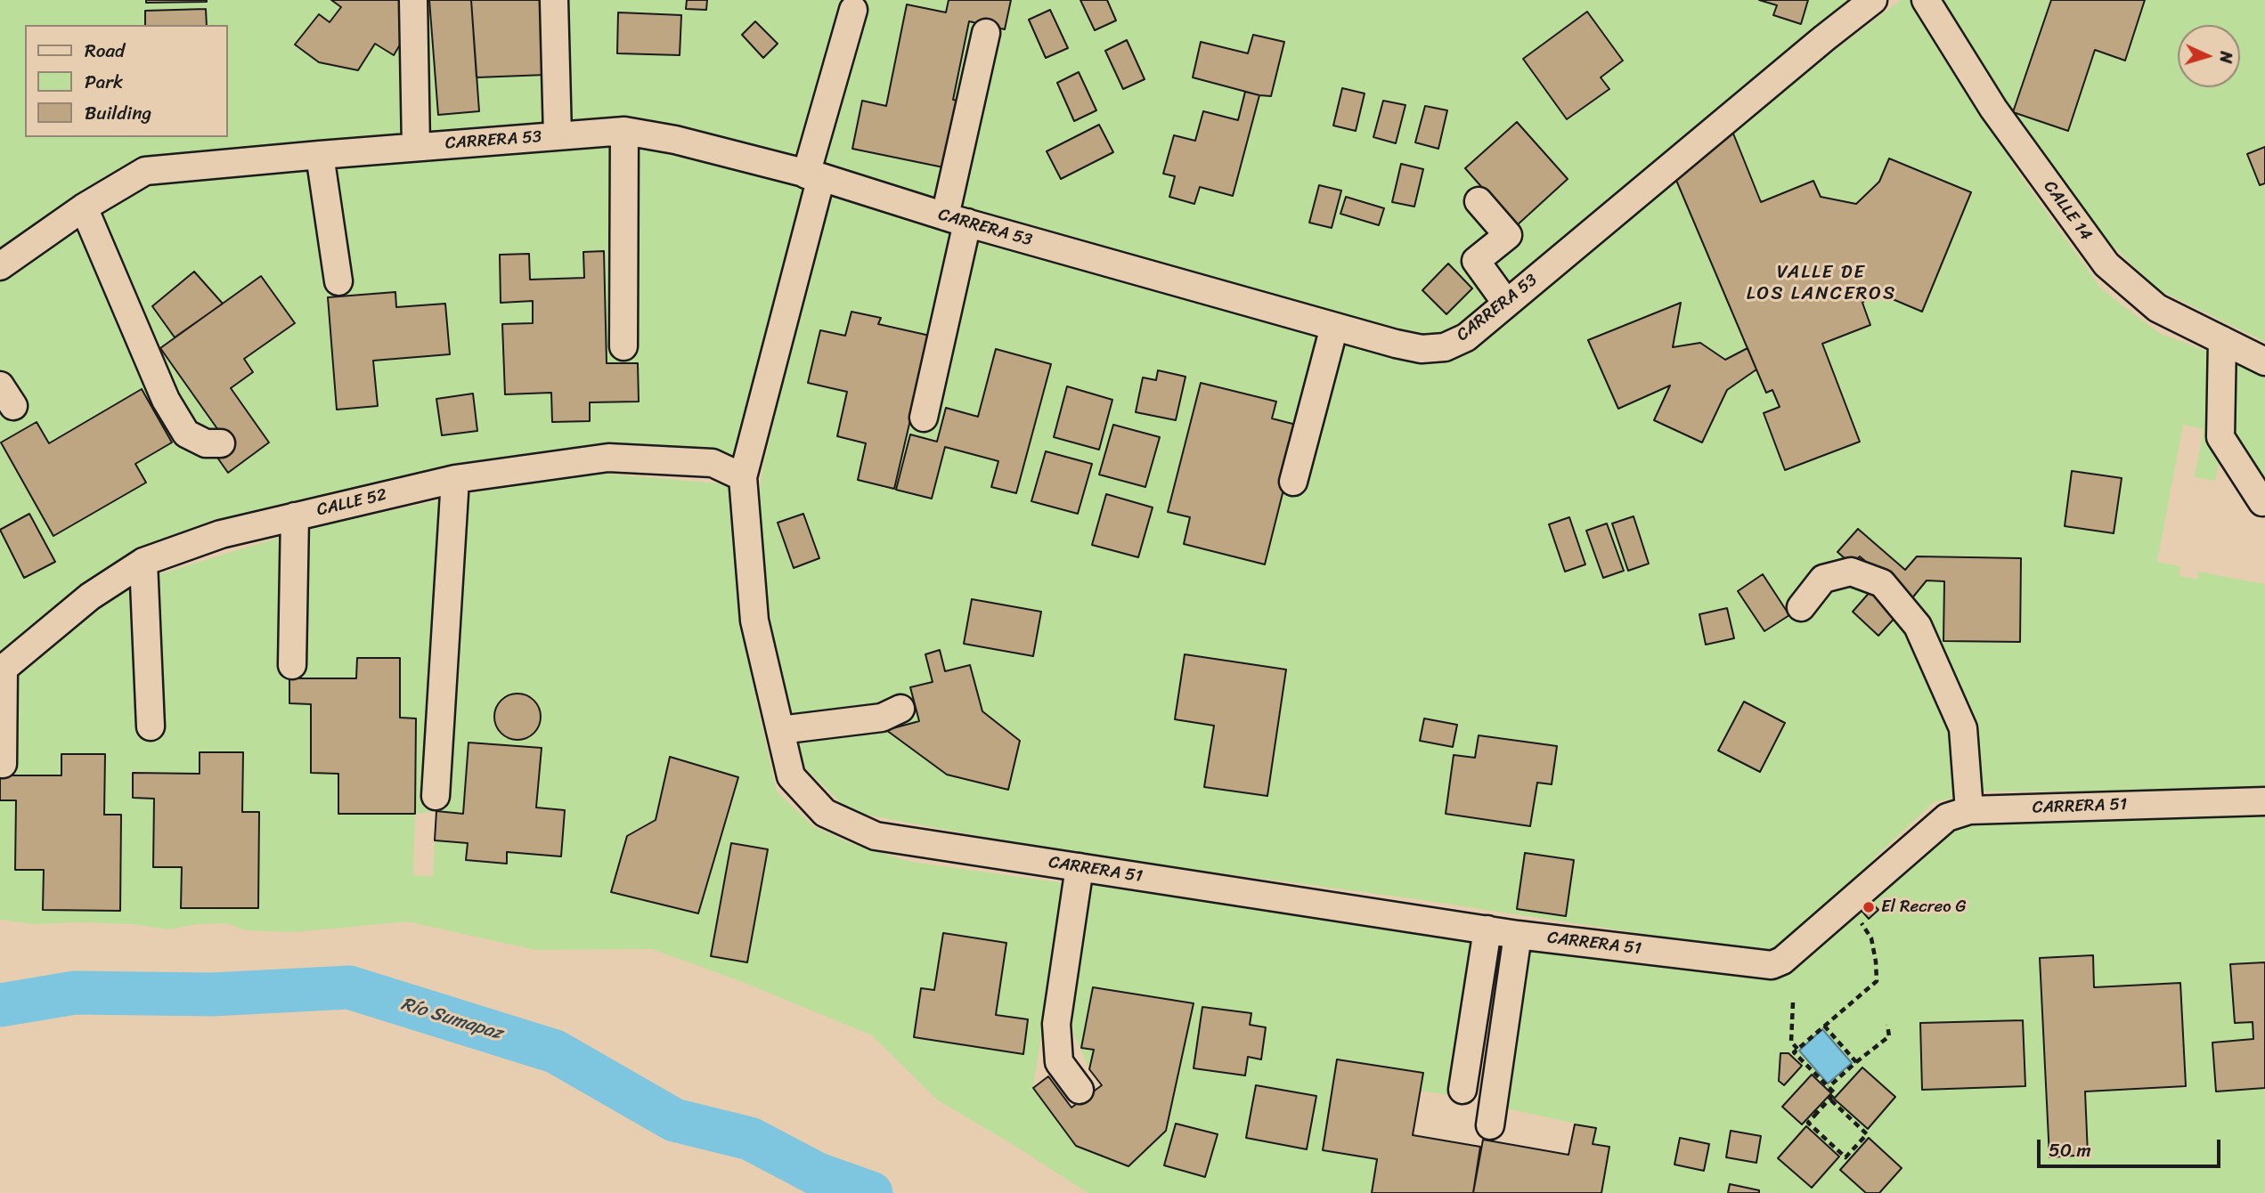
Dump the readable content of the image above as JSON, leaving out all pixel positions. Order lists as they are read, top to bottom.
{
  "streets": {
    "street": [
      "CARRERA 53",
      "CALLE 14",
      "CALLE 52",
      "CARRERA 51"
    ]
  },
  "crossings": [
    ["CARRERA 53", "CARRERA 51"],
    ["CALLE 52", "CARRERA 51"]
  ],
  "districts": ["VALLE DE LOS LANCEROS"],
  "water": ["Río Sumapaz"],
  "places": ["El Recreo G"],
  "legend": ["Road", "Park", "Building"],
  "scale_bar": "50 m",
  "north": "right"
}
